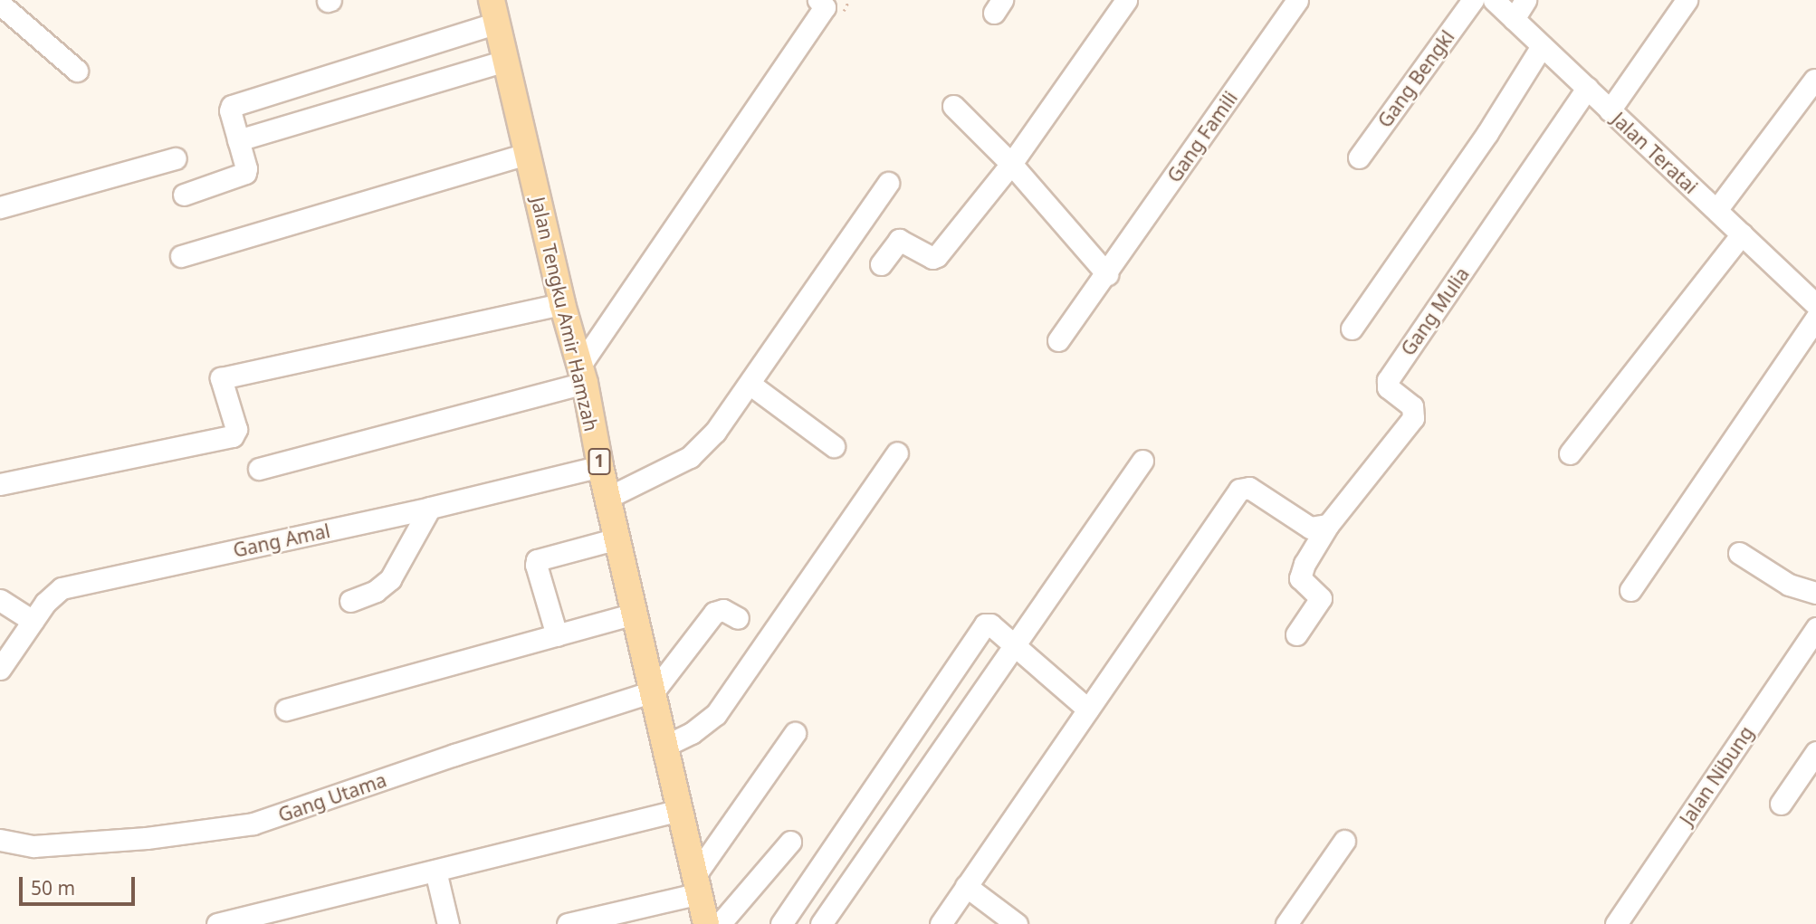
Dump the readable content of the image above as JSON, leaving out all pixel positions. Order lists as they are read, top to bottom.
{
  "streets": {
    "main road": ["Jalan Tengku Amir Hamzah", "1"],
    "street": [
      "Gang Bengkl",
      "Gang Famili",
      "Jalan Teratai",
      "Gang Mulia",
      "Gang Amal",
      "Jalan Nibung",
      "Gang Utama"
    ]
  },
  "crossings": [
    ["Jalan Teratai", "Gang Mulia"],
    ["Jalan Tengku Amir Hamzah", "Gang Amal"],
    ["Jalan Tengku Amir Hamzah", "Gang Utama"]
  ],
  "scale_bar": "50 m"
}
